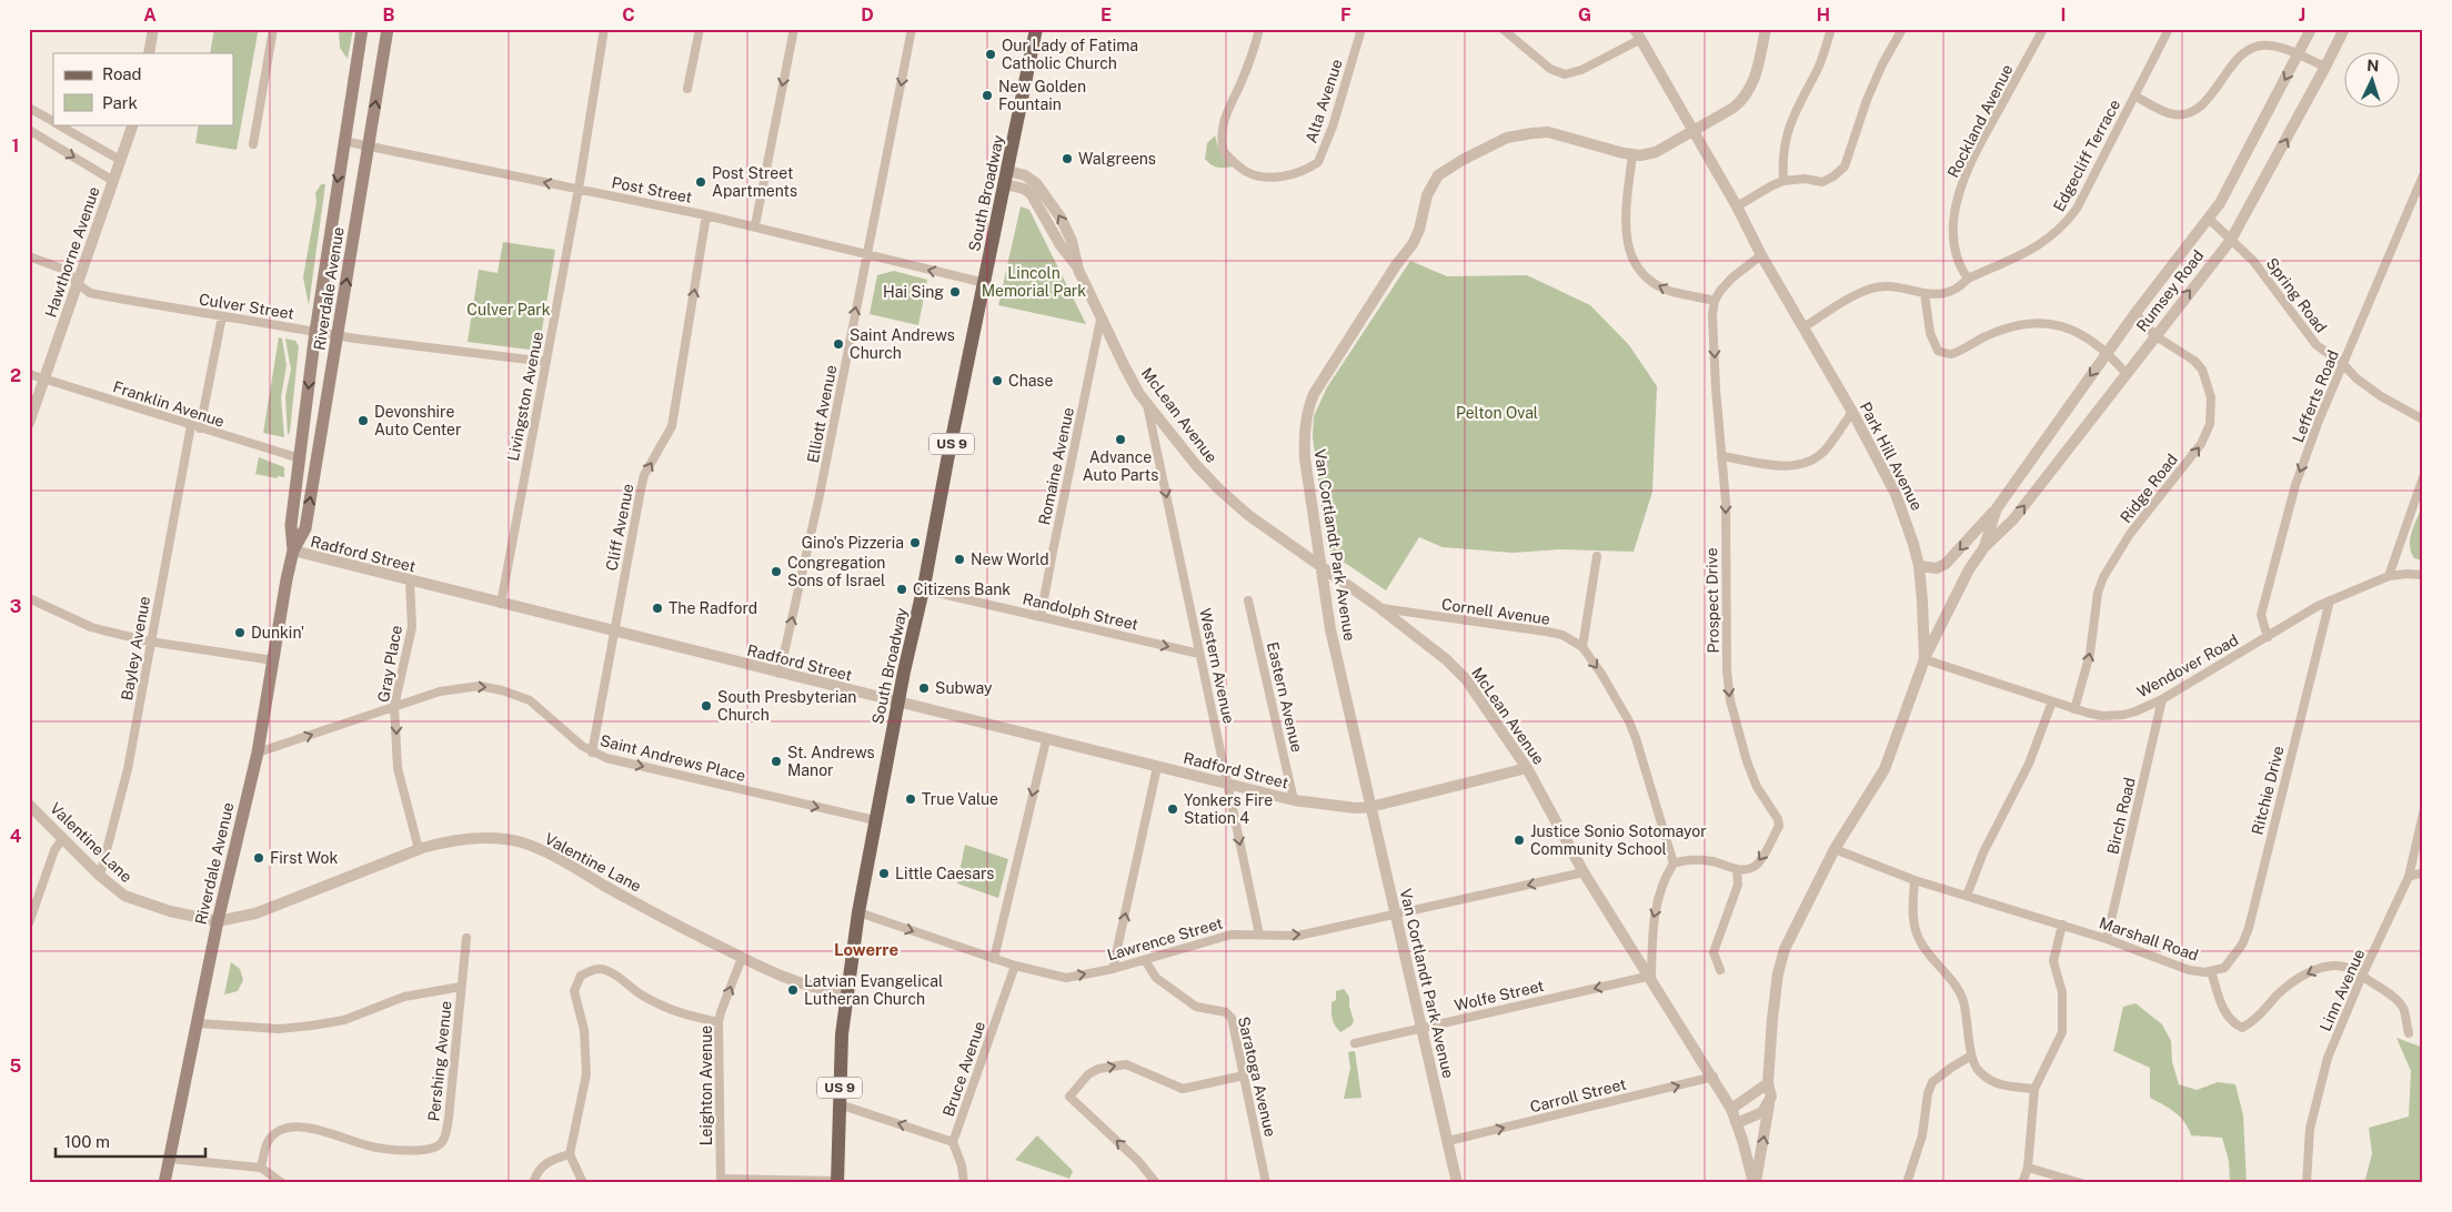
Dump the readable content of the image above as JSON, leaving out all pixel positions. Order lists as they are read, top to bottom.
{
  "streets": {
    "main road": ["South Broadway", "Riverdale Avenue", "US 9"],
    "street": [
      "Alta Avenue",
      "Rockland Avenue",
      "Edgecliff Terrace",
      "Post Street",
      "Hawthorne Avenue",
      "Rumsey Road",
      "Spring Road",
      "Culver Street",
      "Livingston Avenue",
      "Lefferts Road",
      "Franklin Avenue",
      "Elliott Avenue",
      "McLean Avenue",
      "Park Hill Avenue",
      "Romaine Avenue",
      "Ridge Road",
      "Cliff Avenue",
      "Van Cortlandt Park Avenue",
      "Radford Street",
      "Prospect Drive",
      "Randolph Street",
      "Cornell Avenue",
      "Bayley Avenue",
      "Gray Place",
      "Western Avenue",
      "Wendover Road",
      "Eastern Avenue",
      "Saint Andrews Place",
      "Ritchie Drive",
      "Birch Road",
      "Valentine Lane",
      "Lawrence Street",
      "Marshall Road",
      "Linn Avenue",
      "Wolfe Street",
      "Pershing Avenue",
      "Bruce Avenue",
      "Saratoga Avenue",
      "Leighton Avenue",
      "Carroll Street"
    ]
  },
  "crossings": [
    ["Rockland Avenue", "Edgecliff Terrace"],
    ["Post Street", "South Broadway"],
    ["Post Street", "Riverdale Avenue"],
    ["Post Street", "Livingston Avenue"],
    ["Post Street", "Elliott Avenue"],
    ["Post Street", "Cliff Avenue"],
    ["South Broadway", "McLean Avenue"],
    ["South Broadway", "Radford Street"],
    ["South Broadway", "Randolph Street"],
    ["South Broadway", "Saint Andrews Place"],
    ["South Broadway", "Valentine Lane"],
    ["South Broadway", "Lawrence Street"],
    ["Hawthorne Avenue", "Culver Street"],
    ["Hawthorne Avenue", "Franklin Avenue"],
    ["Riverdale Avenue", "Culver Street"],
    ["Riverdale Avenue", "Franklin Avenue"],
    ["Riverdale Avenue", "Radford Street"],
    ["Riverdale Avenue", "Saint Andrews Place"],
    ["Riverdale Avenue", "Valentine Lane"],
    ["Rumsey Road", "Spring Road"],
    ["Rumsey Road", "Park Hill Avenue"],
    ["Rumsey Road", "Ridge Road"],
    ["Rumsey Road", "Wendover Road"],
    ["Spring Road", "Lefferts Road"],
    ["Culver Street", "Livingston Avenue"],
    ["Livingston Avenue", "Radford Street"],
    ["Lefferts Road", "Wendover Road"],
    ["Franklin Avenue", "Bayley Avenue"],
    ["Elliott Avenue", "Radford Street"],
    ["McLean Avenue", "Romaine Avenue"],
    ["McLean Avenue", "Van Cortlandt Park Avenue"],
    ["McLean Avenue", "Radford Street"],
    ["McLean Avenue", "Cornell Avenue"],
    ["McLean Avenue", "Western Avenue"],
    ["McLean Avenue", "Lawrence Street"],
    ["McLean Avenue", "Wolfe Street"],
    ["McLean Avenue", "Carroll Street"],
    ["Park Hill Avenue", "Van Cortlandt Park Avenue"],
    ["Park Hill Avenue", "Wendover Road"],
    ["Park Hill Avenue", "Marshall Road"],
    ["Romaine Avenue", "Randolph Street"],
    ["Ridge Road", "Wendover Road"],
    ["Cliff Avenue", "Radford Street"],
    ["Cliff Avenue", "Saint Andrews Place"],
    ["Van Cortlandt Park Avenue", "Radford Street"],
    ["Van Cortlandt Park Avenue", "Lawrence Street"],
    ["Van Cortlandt Park Avenue", "Wolfe Street"],
    ["Van Cortlandt Park Avenue", "Carroll Street"],
    ["Radford Street", "Gray Place"],
    ["Radford Street", "Western Avenue"],
    ["Radford Street", "Eastern Avenue"],
    ["Randolph Street", "Western Avenue"],
    ["Bayley Avenue", "Valentine Lane"],
    ["Gray Place", "Saint Andrews Place"],
    ["Gray Place", "Valentine Lane"],
    ["Western Avenue", "Lawrence Street"],
    ["Wendover Road", "Ritchie Drive"],
    ["Wendover Road", "Birch Road"],
    ["Ritchie Drive", "Marshall Road"],
    ["Birch Road", "Marshall Road"],
    ["Valentine Lane", "Leighton Avenue"],
    ["Lawrence Street", "Bruce Avenue"],
    ["Lawrence Street", "Saratoga Avenue"],
    ["Marshall Road", "Linn Avenue"]
  ],
  "one_way": [
    "Post Street",
    "Lefferts Road",
    "Ridge Road",
    "Cliff Avenue",
    "Prospect Drive",
    "Randolph Street",
    "Cornell Avenue",
    "Gray Place",
    "Western Avenue",
    "Saint Andrews Place",
    "Wolfe Street",
    "Carroll Street"
  ],
  "districts": ["Lowerre"],
  "parks": ["Lincoln Memorial Park", "Culver Park", "Pelton Oval"],
  "places": [
    "Our Lady of Fatima Catholic Church",
    "New Golden Fountain",
    "Walgreens",
    "Post Street Apartments",
    "Hai Sing",
    "Saint Andrews Church",
    "Chase",
    "Devonshire Auto Center",
    "Advance Auto Parts",
    "Gino's Pizzeria",
    "New World",
    "Congregation Sons of Israel",
    "Citizens Bank",
    "The Radford",
    "Dunkin'",
    "Subway",
    "South Presbyterian Church",
    "St. Andrews Manor",
    "True Value",
    "Yonkers Fire Station 4",
    "Justice Sonio Sotomayor Community School",
    "First Wok",
    "Little Caesars",
    "Latvian Evangelical Lutheran Church"
  ],
  "legend": ["Road", "Park"],
  "scale_bar": "100 m",
  "north": "top",
  "grid": {
    "columns": [
      "A",
      "B",
      "C",
      "D",
      "E",
      "F",
      "G",
      "H",
      "I",
      "J"
    ],
    "rows": [
      "1",
      "2",
      "3",
      "4",
      "5"
    ]
  }
}
